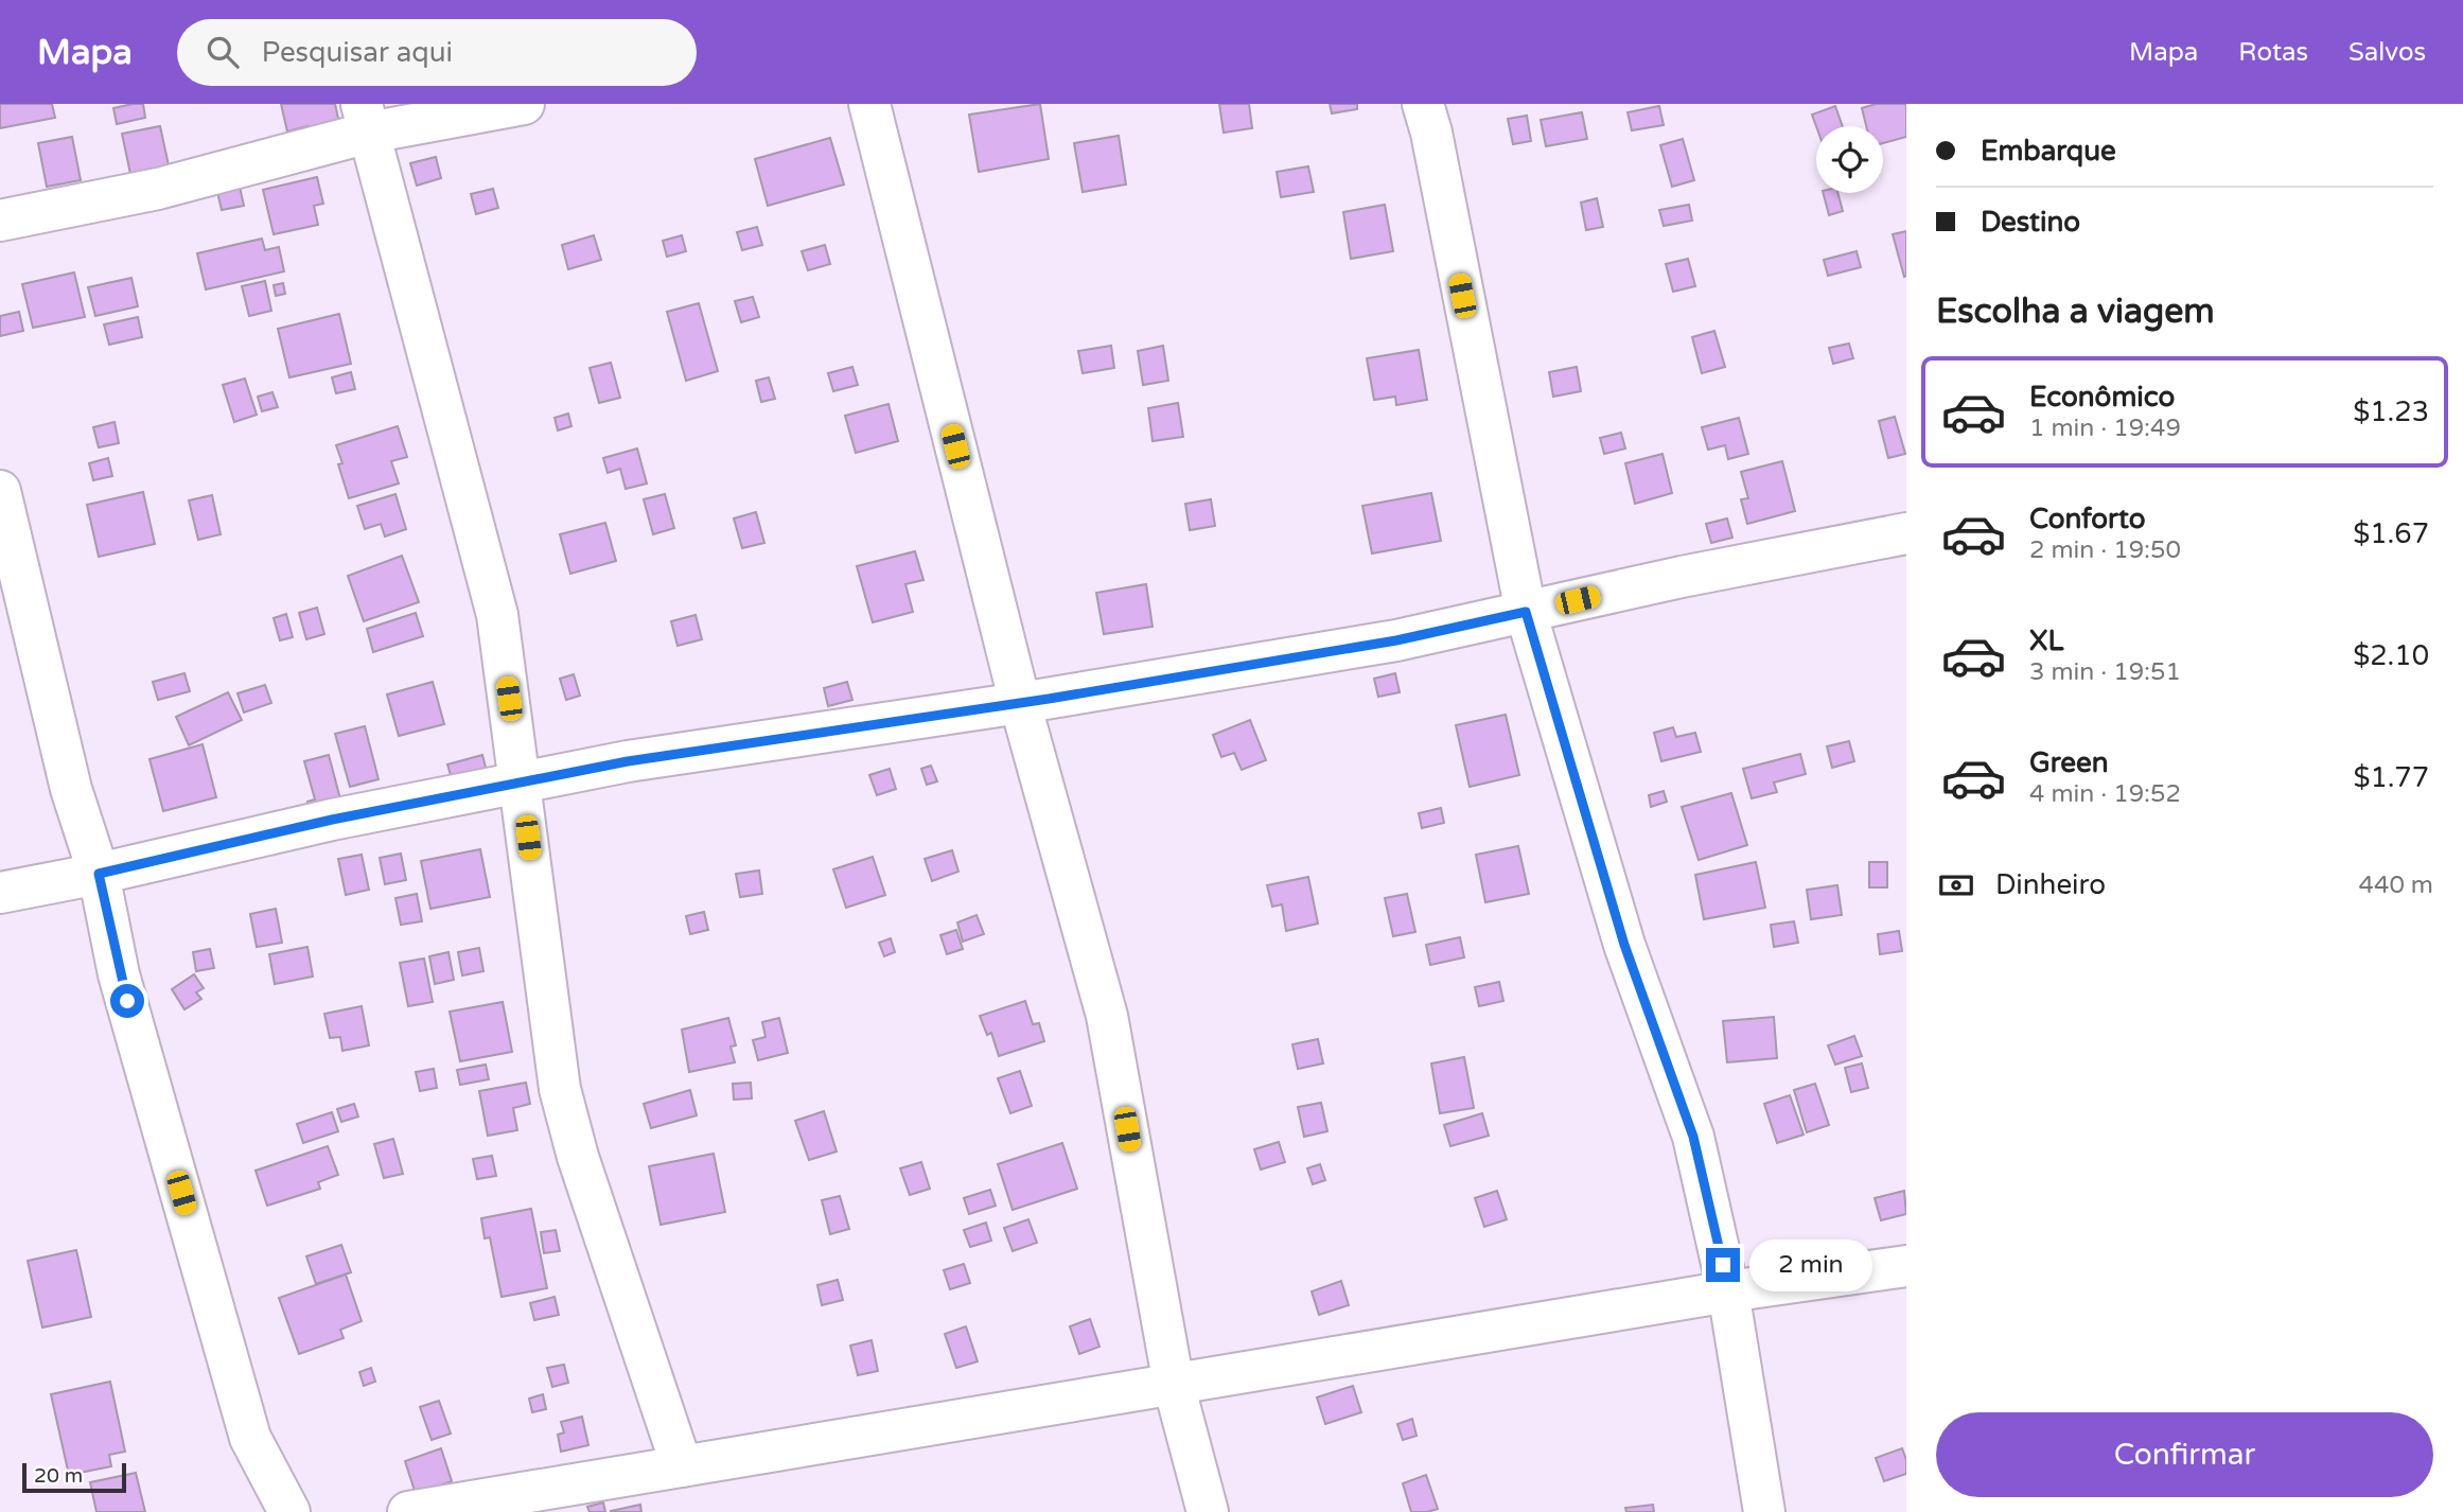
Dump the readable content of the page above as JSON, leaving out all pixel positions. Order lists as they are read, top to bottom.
{
  "scale_bar": "20 m",
  "page": {
    "header": "Mapa",
    "search": "Pesquisar aqui",
    "nav": ["Mapa", "Rotas", "Salvos"],
    "banner": ["Embarque", "Destino"],
    "heading": "Escolha a viagem",
    "list": [
      {
        "name": "Econômico",
        "note": "1 min · 19:49",
        "value": "$1.23"
      },
      {
        "name": "Conforto",
        "note": "2 min · 19:50",
        "value": "$1.67"
      },
      {
        "name": "XL",
        "note": "3 min · 19:51",
        "value": "$2.10"
      },
      {
        "name": "Green",
        "note": "4 min · 19:52",
        "value": "$1.77"
      }
    ],
    "pay": ["Dinheiro", "440 m"],
    "bubble": "2 min",
    "buttons": "Confirmar",
    "scale": "20 m"
  }
}
